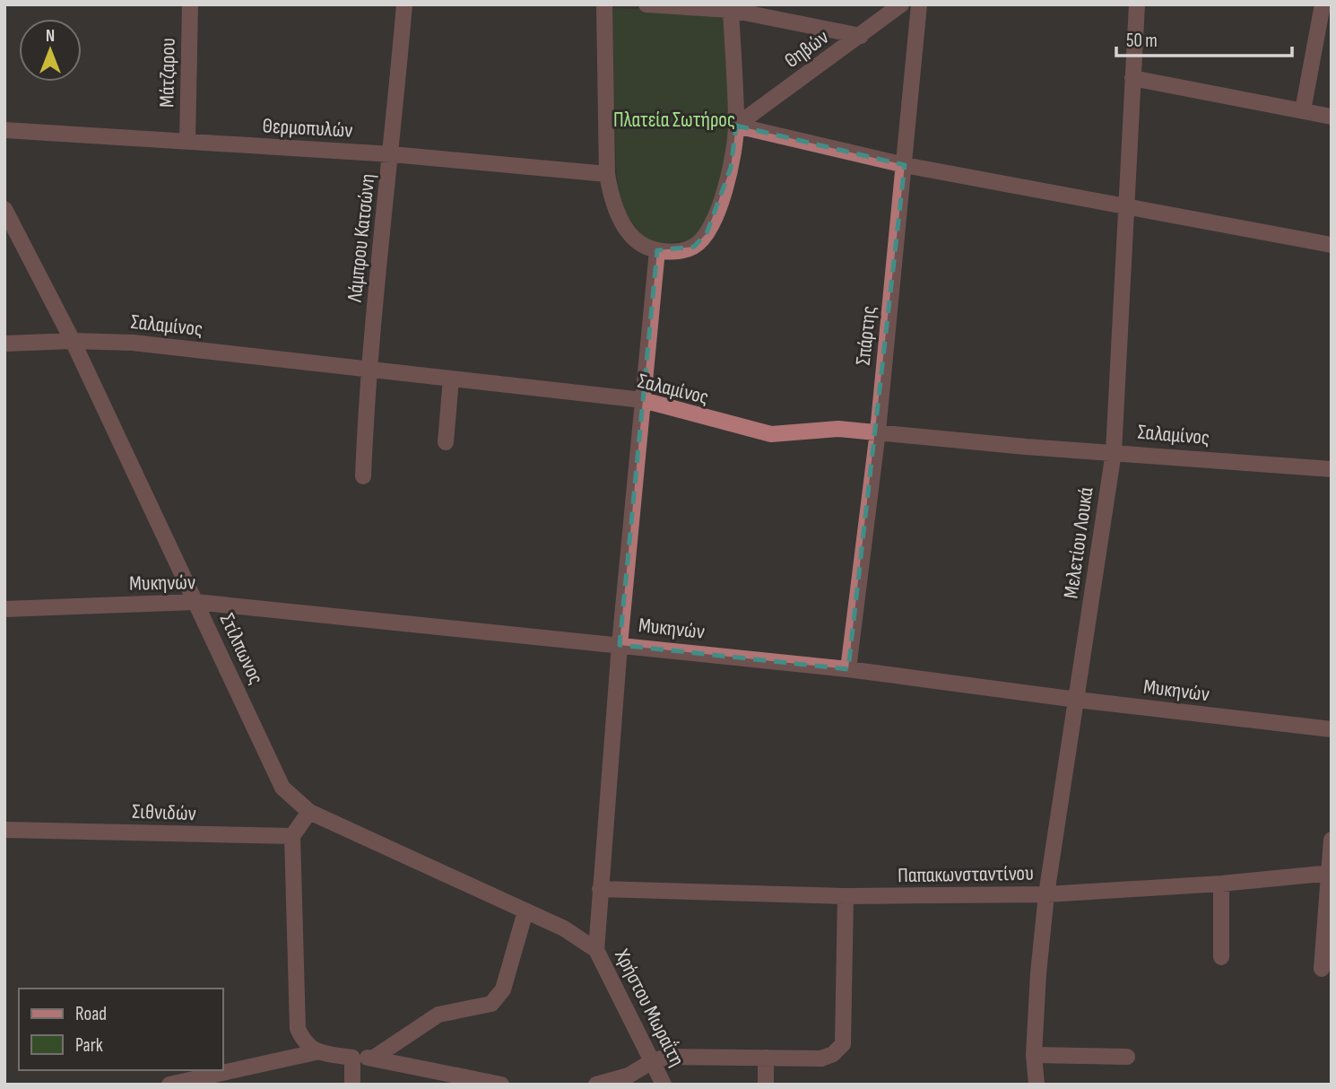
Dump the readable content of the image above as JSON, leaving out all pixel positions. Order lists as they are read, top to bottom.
{
  "streets": {
    "street": [
      "Θηβών",
      "Μάτζαρου",
      "Θερμοπυλών",
      "Λάμπρου Κατσώνη",
      "Σαλαμίνος",
      "Σπάρτης",
      "Μελετίου Λουκά",
      "Μυκηνών",
      "Στίλπωνος",
      "Σιθνιδών",
      "Παπακωνσταντίνου",
      "Χρήστου Μωραΐτη"
    ]
  },
  "crossings": [
    ["Μάτζαρου", "Θερμοπυλών"],
    ["Θερμοπυλών", "Λάμπρου Κατσώνη"],
    ["Λάμπρου Κατσώνη", "Σαλαμίνος"],
    ["Σαλαμίνος", "Σπάρτης"],
    ["Σαλαμίνος", "Μελετίου Λουκά"],
    ["Σαλαμίνος", "Στίλπωνος"],
    ["Σπάρτης", "Μυκηνών"],
    ["Μελετίου Λουκά", "Μυκηνών"],
    ["Μελετίου Λουκά", "Παπακωνσταντίνου"],
    ["Μυκηνών", "Στίλπωνος"],
    ["Στίλπωνος", "Χρήστου Μωραΐτη"]
  ],
  "parks": ["Πλατεία Σωτήρος"],
  "legend": ["Road", "Park"],
  "scale_bar": "50 m",
  "north": "top"
}
